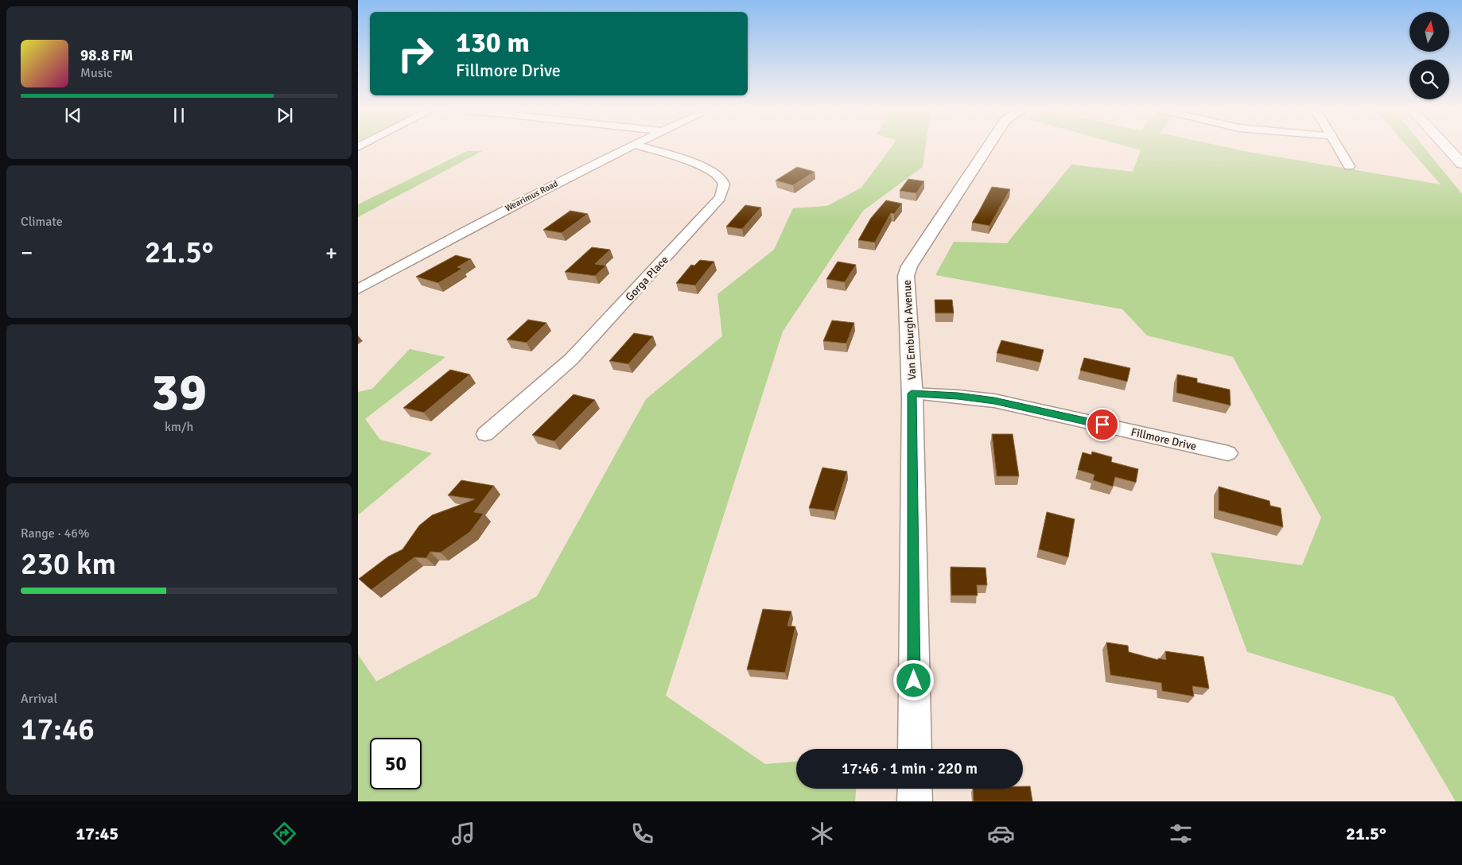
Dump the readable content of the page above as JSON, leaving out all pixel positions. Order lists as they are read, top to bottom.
{
  "streets": {
    "main road": ["Van Emburgh Avenue"],
    "street": ["Wearimus Road", "Gorga Place", "Fillmore Drive"]
  },
  "crossings": [
    ["Van Emburgh Avenue", "Fillmore Drive"]
  ],
  "north": "top",
  "page": {
    "turn": ["130 m", "Fillmore Drive"],
    "song": ["98.8 FM", "Music"],
    "tile": [
      "Climate",
      ["39", "km/h"],
      ["Range · 46%", "230 km"],
      ["Arrival", "17:46"]
    ],
    "heat": ["−", "21.5°", "+"],
    "limit": "50",
    "trip": "17:46 · 1 min · 220 m",
    "tabs": ["17:45", "21.5°"]
  }
}
